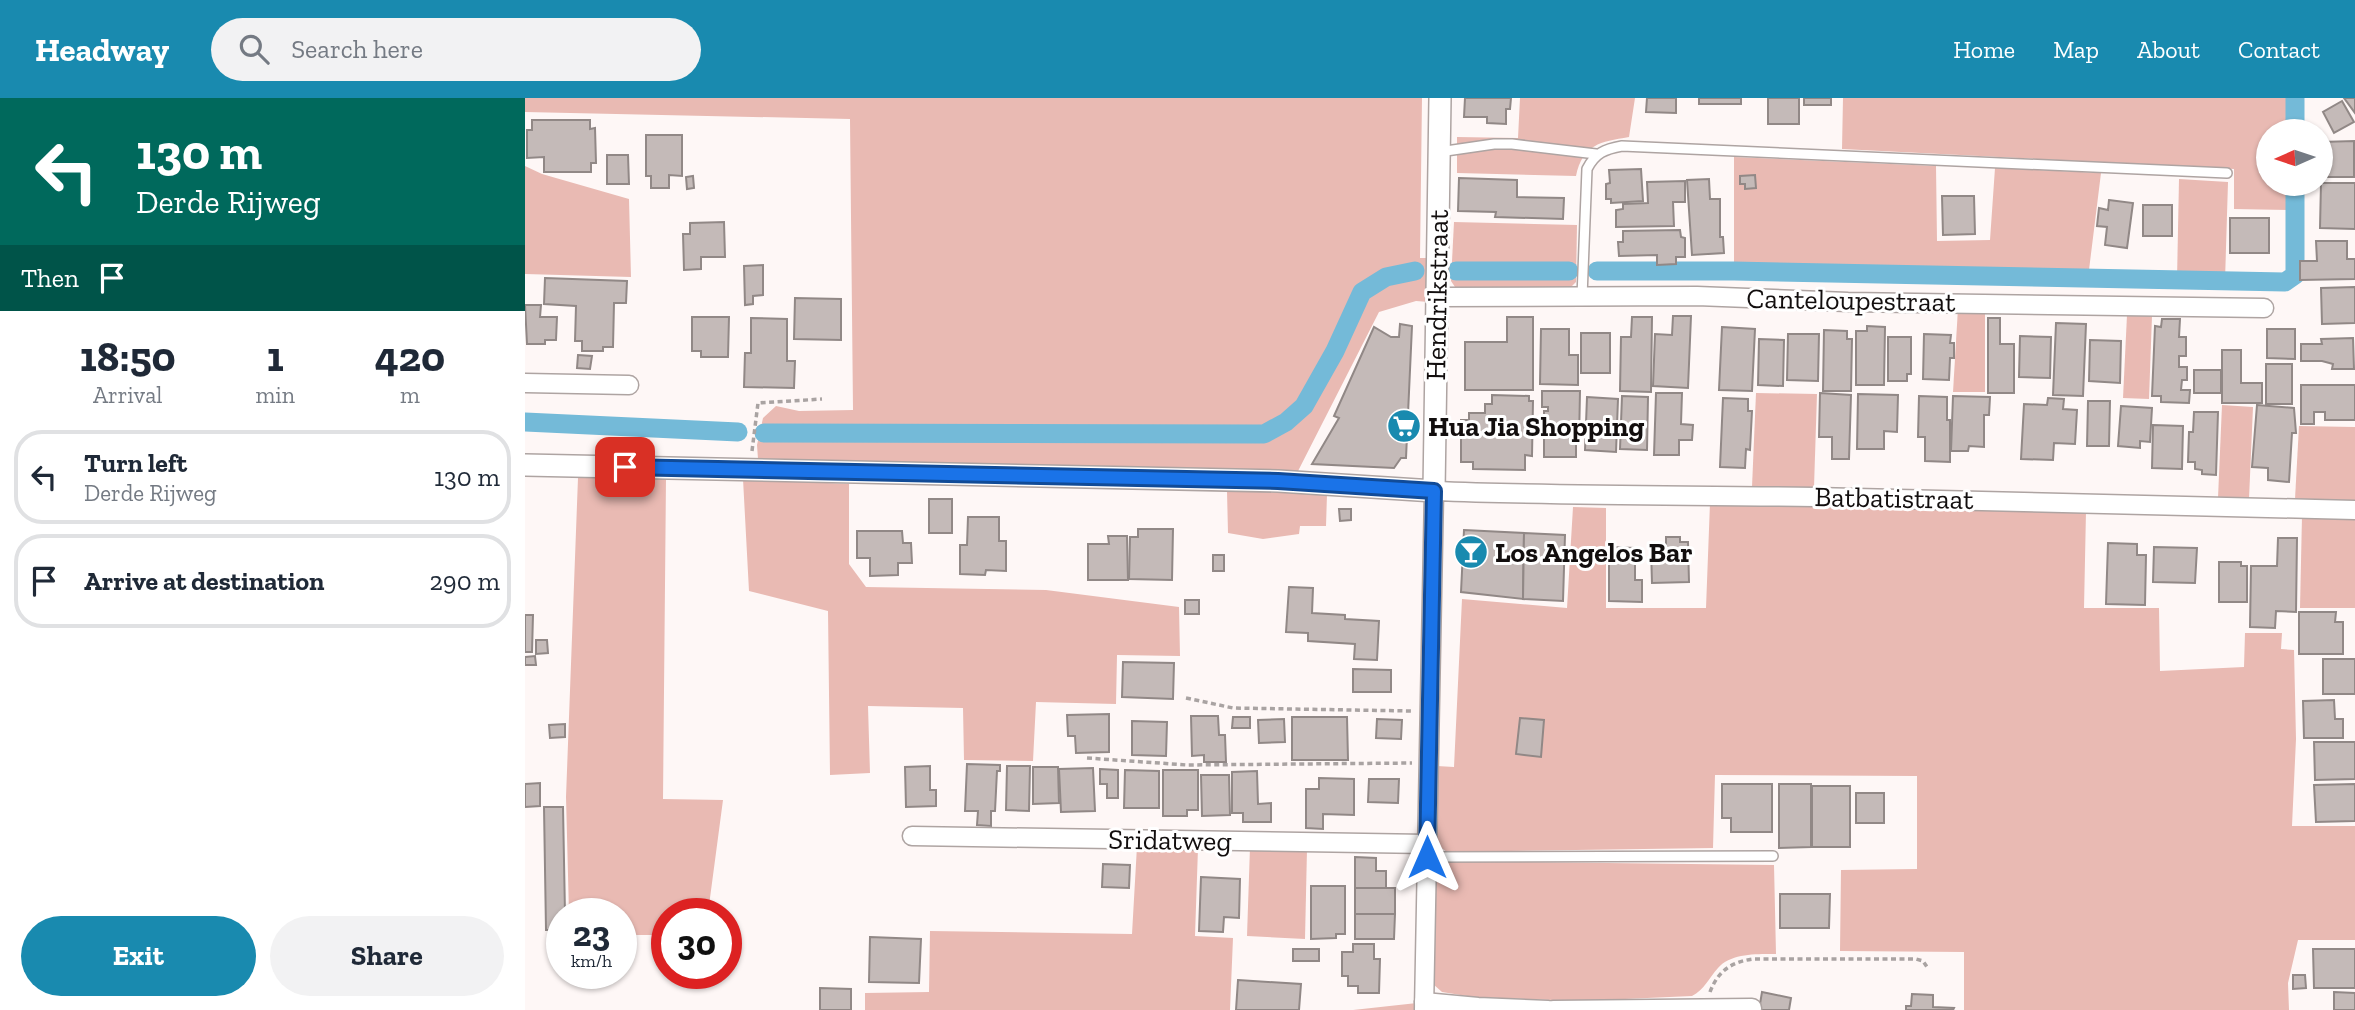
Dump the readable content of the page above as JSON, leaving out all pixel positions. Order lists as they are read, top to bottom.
{
  "streets": {
    "street": [
      "Hendrikstraat",
      "Canteloupestraat",
      "Batbatistraat",
      "Sridatweg"
    ]
  },
  "crossings": [
    ["Hendrikstraat", "Canteloupestraat"],
    ["Hendrikstraat", "Batbatistraat"]
  ],
  "places": {
    "supermarket": ["Hua Jia Shopping"],
    "bar": ["Los Angelos Bar"]
  },
  "north": "left",
  "page": {
    "header": "Headway",
    "search": "Search here",
    "nav": [
      "Home",
      "Map",
      "About",
      "Contact"
    ],
    "turn": ["130 m", "Derde Rijweg"],
    "then": "Then",
    "eta": [
      "18:50",
      "Arrival",
      "1",
      "min",
      "420",
      "m"
    ],
    "list": [
      {
        "name": "Turn left",
        "note": "Derde Rijweg",
        "value": "130 m"
      },
      {
        "name": "Arrive at destination",
        "value": "290 m"
      }
    ],
    "speed": "23 km/h",
    "limit": "30",
    "buttons": ["Exit", "Share"]
  }
}
